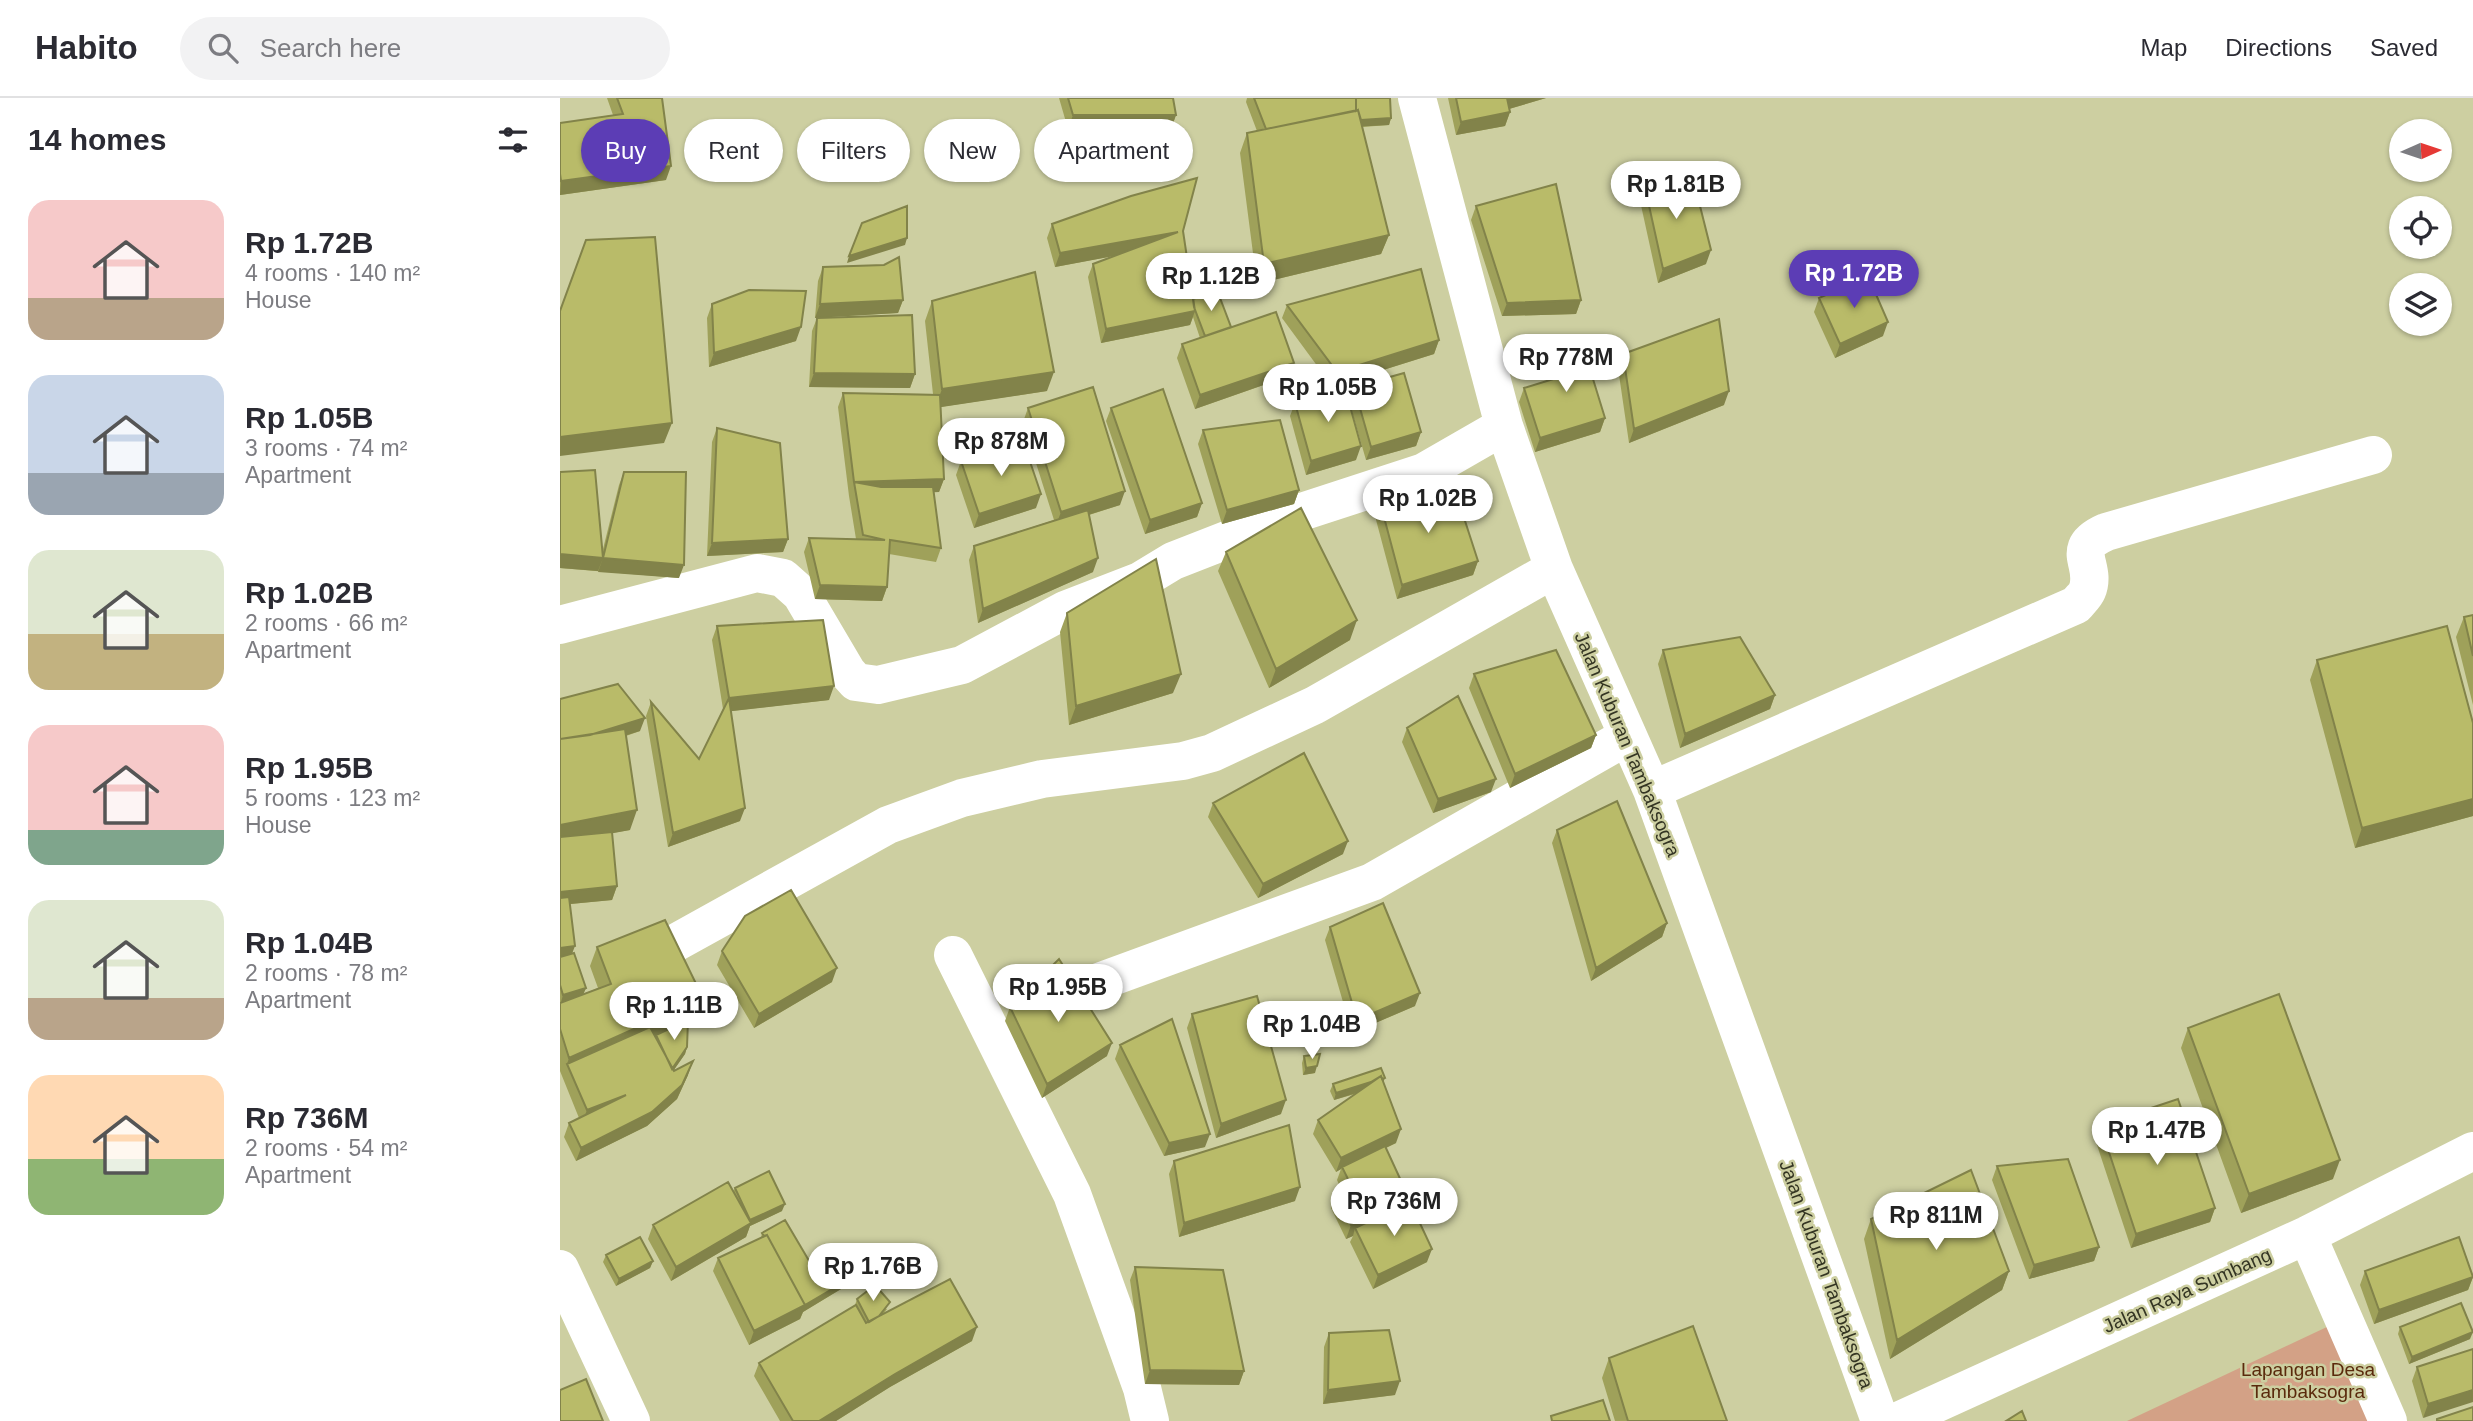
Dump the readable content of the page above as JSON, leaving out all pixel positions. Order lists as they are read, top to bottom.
{
  "streets": {
    "street": ["Jalan Kuburan Tambaksogra", "Jalan Raya Sumbang"]
  },
  "parks": ["Lapangan Desa Tambaksogra"],
  "north": "right",
  "page": {
    "header": "Habito",
    "search": "Search here",
    "nav": ["Map", "Directions", "Saved"],
    "heading": "14 homes",
    "chip": [
      "Buy",
      "Rent",
      "Filters",
      "New",
      "Apartment"
    ],
    "price": [
      "Rp 1.81B",
      "Rp 1.72B",
      "Rp 1.12B",
      "Rp 778M",
      "Rp 1.05B",
      "Rp 878M",
      "Rp 1.02B",
      "Rp 1.95B",
      "Rp 1.11B",
      "Rp 1.04B",
      "Rp 1.47B",
      "Rp 736M",
      "Rp 811M",
      "Rp 1.76B"
    ],
    "list": [
      {
        "name": "Rp 1.72B",
        "note": "4 rooms · 140 m² · House"
      },
      {
        "name": "Rp 1.05B",
        "note": "3 rooms · 74 m² · Apartment"
      },
      {
        "name": "Rp 1.02B",
        "note": "2 rooms · 66 m² · Apartment"
      },
      {
        "name": "Rp 1.95B",
        "note": "5 rooms · 123 m² · House"
      },
      {
        "name": "Rp 1.04B",
        "note": "2 rooms · 78 m² · Apartment"
      },
      {
        "name": "Rp 736M",
        "note": "2 rooms · 54 m² · Apartment"
      }
    ]
  }
}
